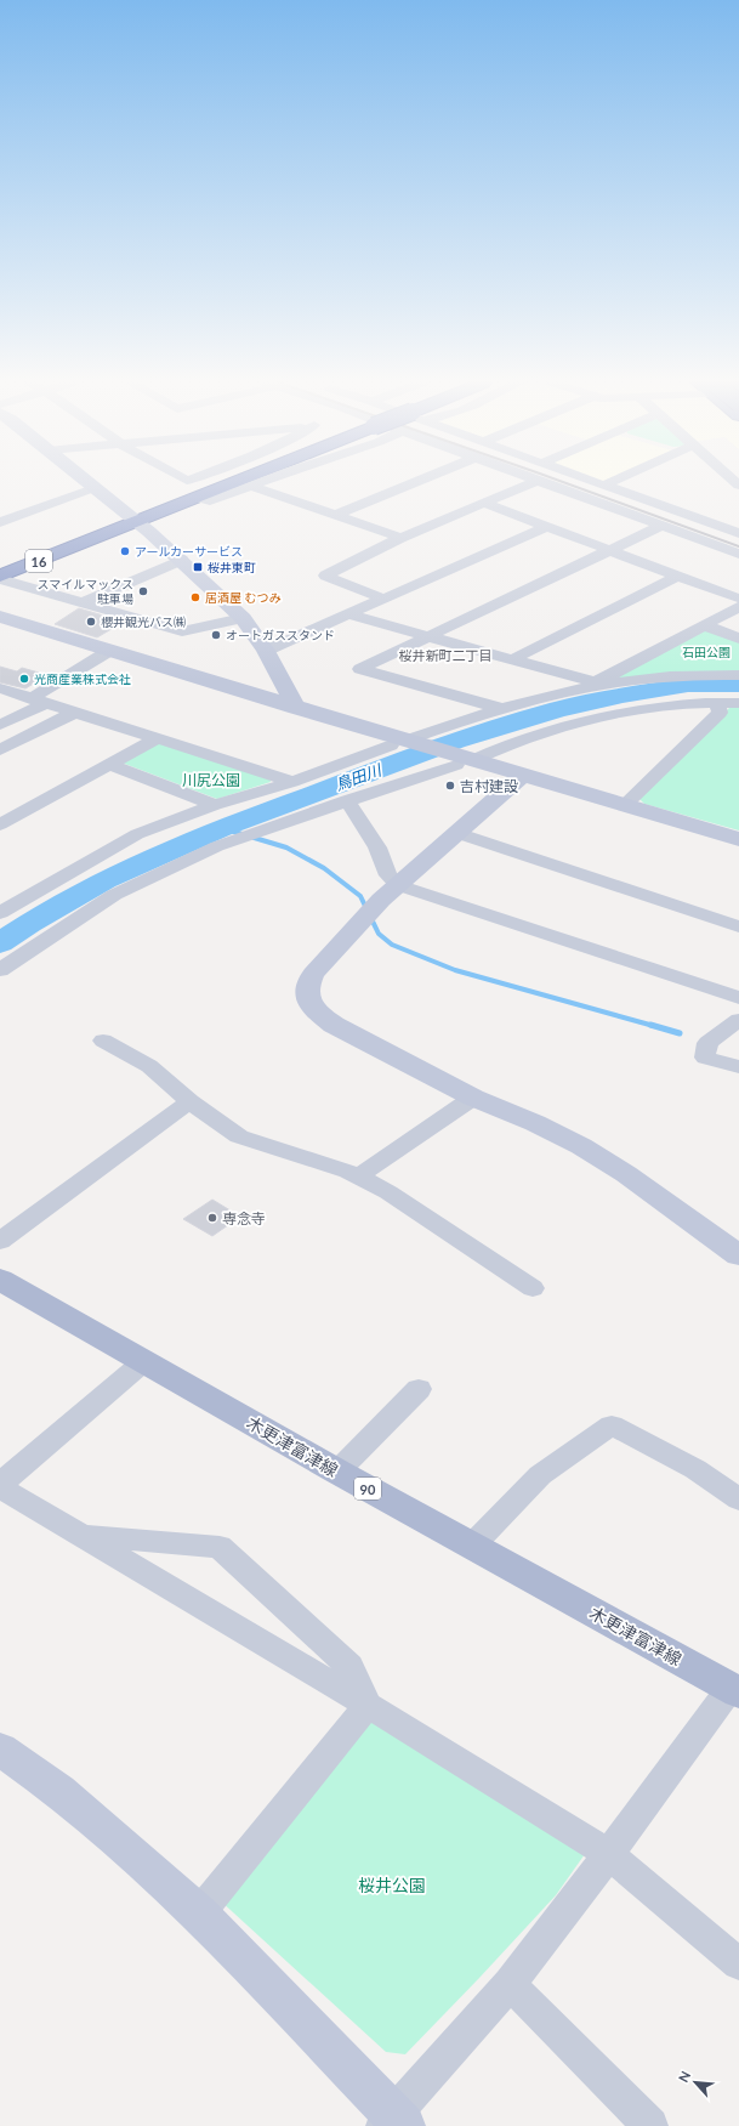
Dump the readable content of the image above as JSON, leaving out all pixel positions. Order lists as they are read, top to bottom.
{
  "streets": {
    "highway": ["16"],
    "main road": ["木更津富津線", "90"]
  },
  "districts": ["桜井新町二丁目"],
  "water": ["鳥田川"],
  "parks": ["石田公園", "川尻公園", "桜井公園"],
  "places": {
    "other": [
      "アールカーサービス",
      "スマイルマックス 駐車場",
      "居酒屋 むつみ",
      "櫻井観光バス㈱",
      "オートガススタンド",
      "光商産業株式会社",
      "吉村建設",
      "専念寺"
    ],
    "transit": ["桜井東町"]
  },
  "north": "top left"
}
